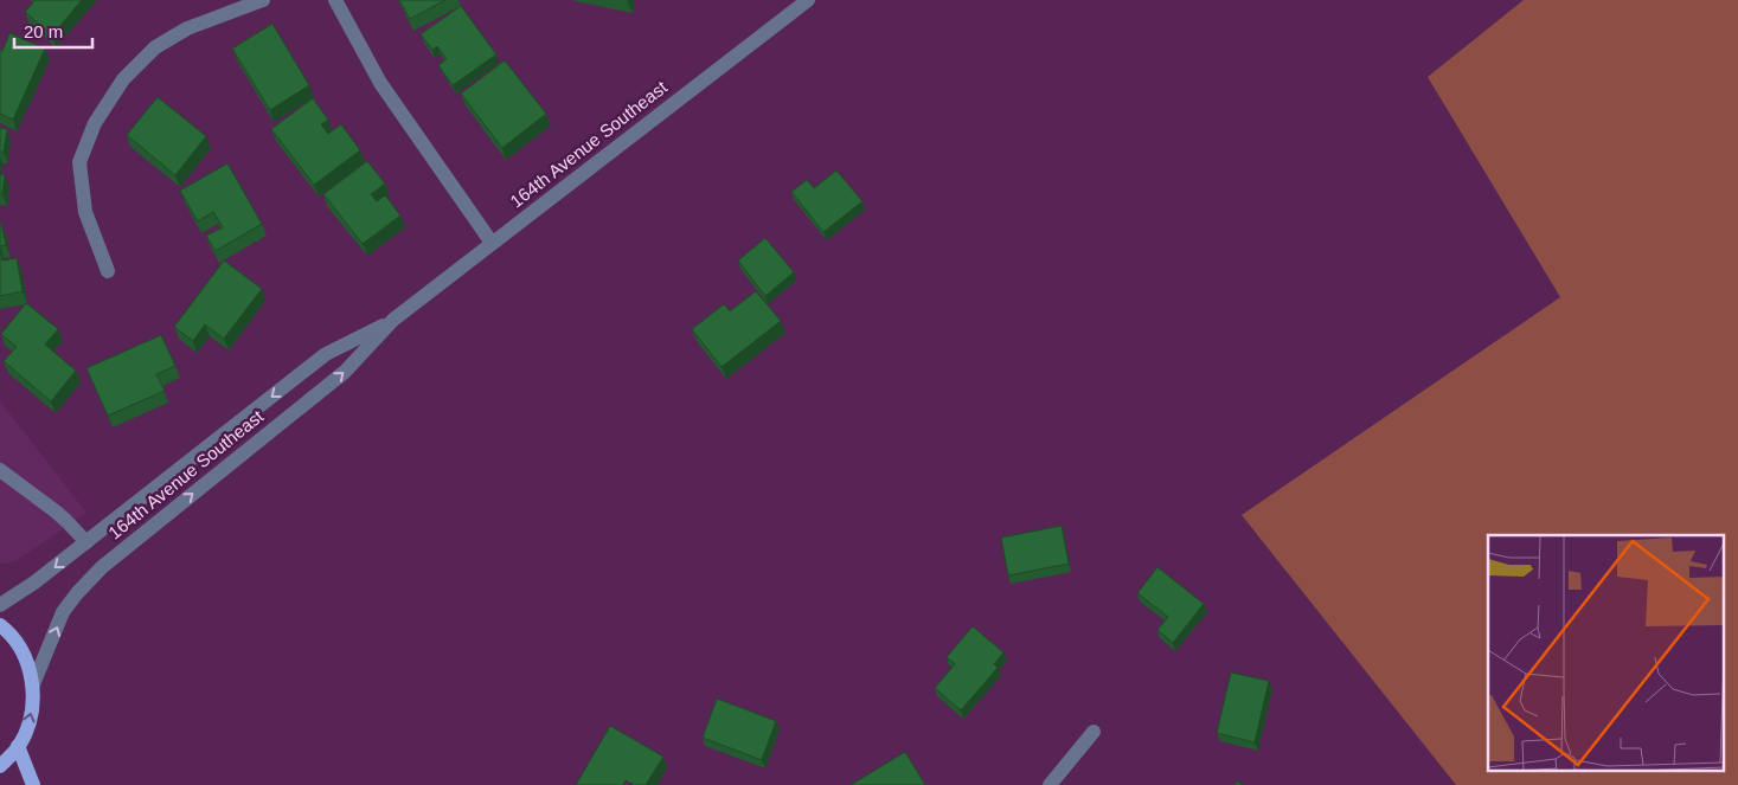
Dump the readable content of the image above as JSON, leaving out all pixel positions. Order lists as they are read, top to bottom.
{
  "streets": {
    "street": ["164th Avenue Southeast"]
  },
  "scale_bar": "20 m"
}
